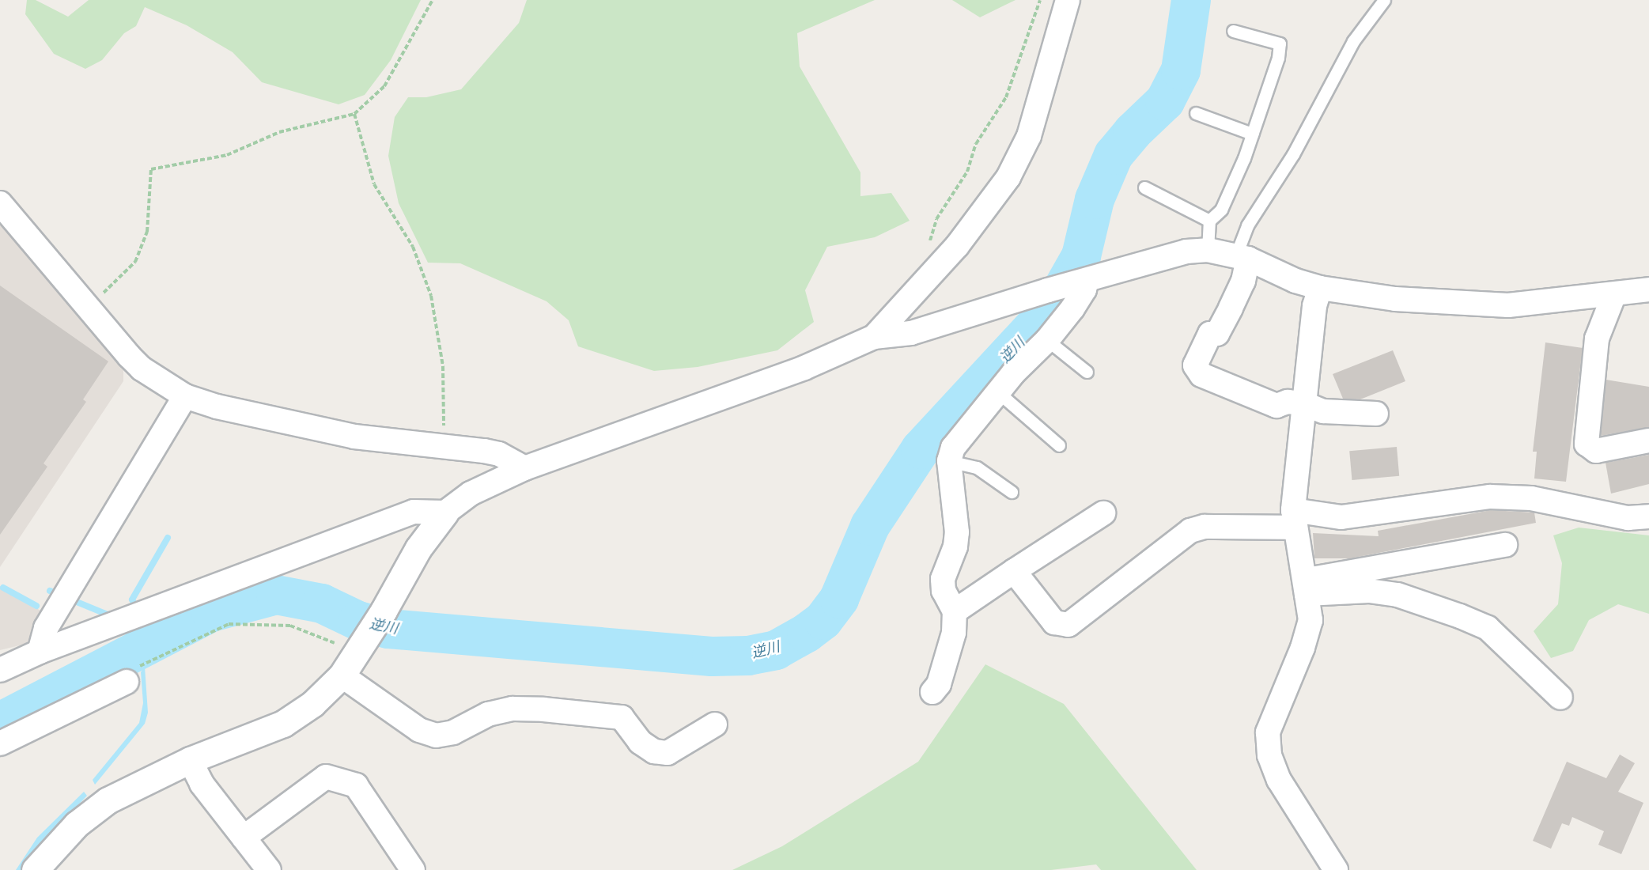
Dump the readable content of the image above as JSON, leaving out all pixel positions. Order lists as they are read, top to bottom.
{
  "water": ["逆川"]
}
